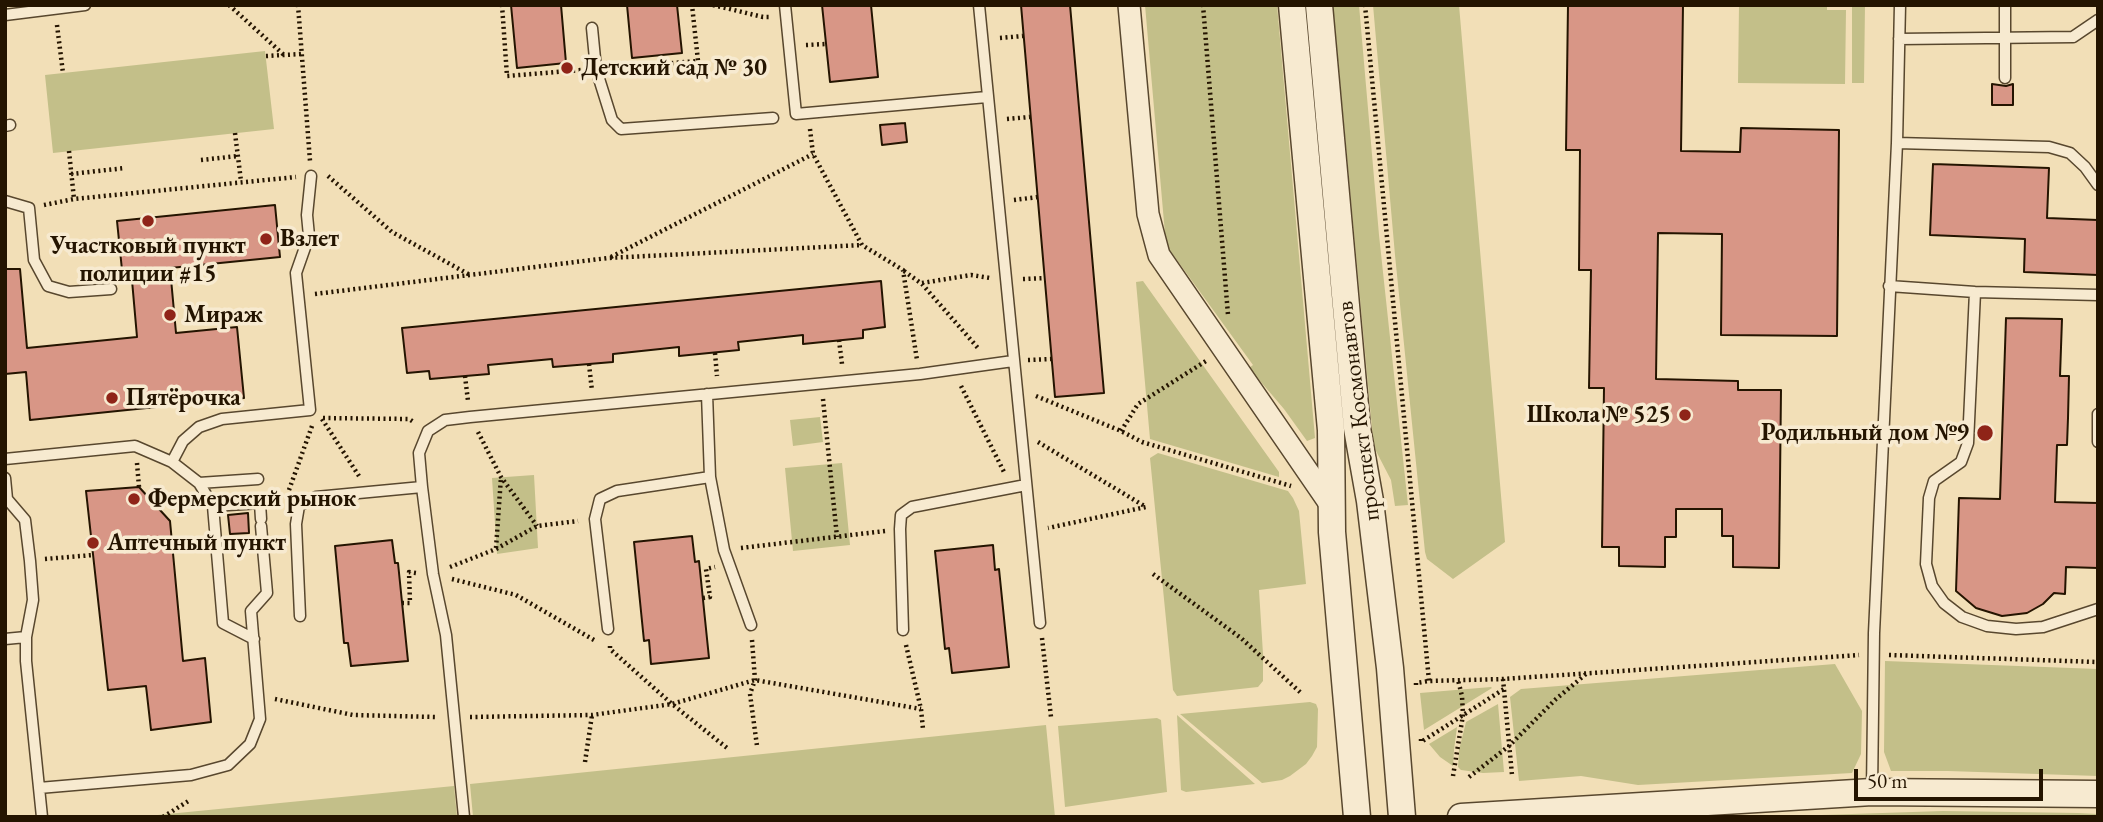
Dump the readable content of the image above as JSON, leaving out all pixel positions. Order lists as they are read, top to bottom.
{
  "streets": {
    "street": ["проспект Космонавтов"]
  },
  "places": [
    "Детский сад № 30",
    "Участковый пункт полиции #15",
    "Взлет",
    "Мираж",
    "Пятёрочка",
    "Школа № 525",
    "Родильный дом №9",
    "Фермерский рынок",
    "Аптечный пункт"
  ],
  "scale_bar": "50 m"
}
